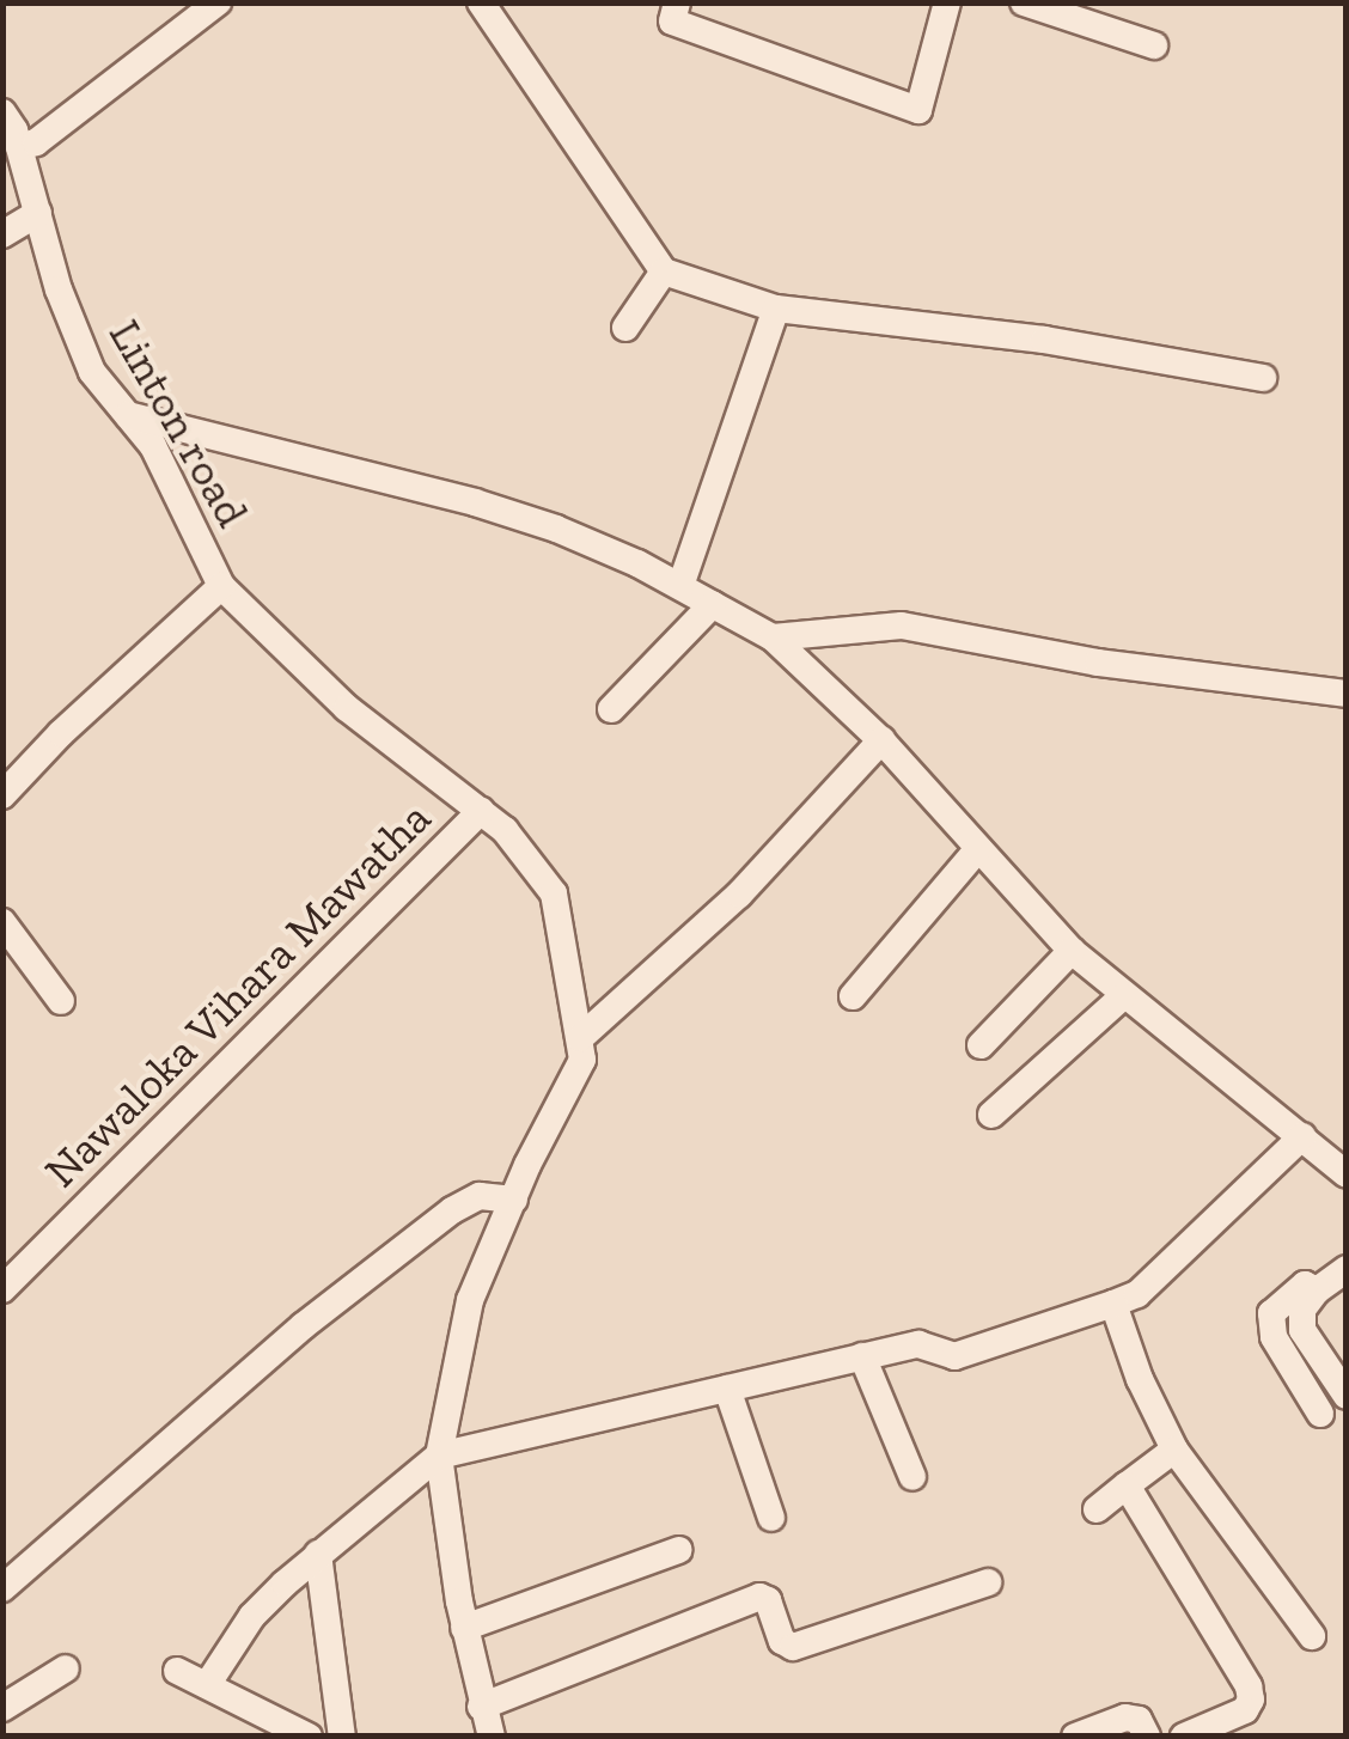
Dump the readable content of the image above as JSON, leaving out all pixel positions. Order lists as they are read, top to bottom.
{
  "streets": {
    "street": ["Linton road", "Nawaloka Vihara Mawatha"]
  },
  "crossings": [
    ["Linton road", "Nawaloka Vihara Mawatha"]
  ]
}
